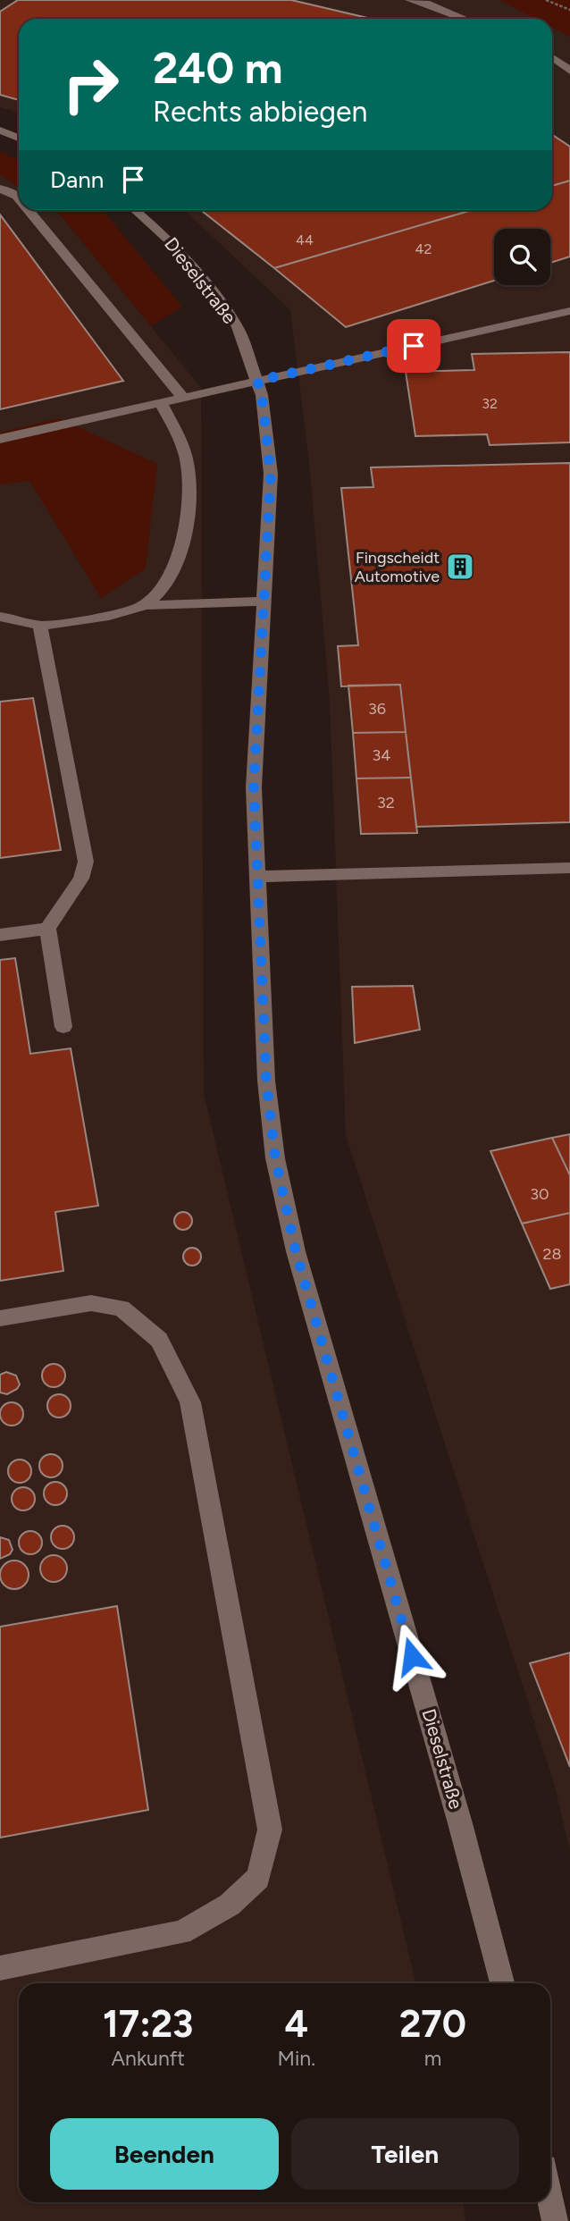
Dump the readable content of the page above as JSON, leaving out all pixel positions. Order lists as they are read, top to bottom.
{
  "streets": {
    "street": ["Dieselstraße"]
  },
  "places": {
    "building": ["Fingscheidt Automotive"]
  },
  "house_numbers": [
    "44",
    "42",
    "32",
    "36",
    "34",
    "32",
    "30",
    "28"
  ],
  "page": {
    "turn": ["240 m", "Rechts abbiegen"],
    "then": "Dann",
    "eta": [
      "17:23",
      "Ankunft",
      "4",
      "Min.",
      "270",
      "m"
    ],
    "buttons": ["Beenden", "Teilen"]
  }
}
